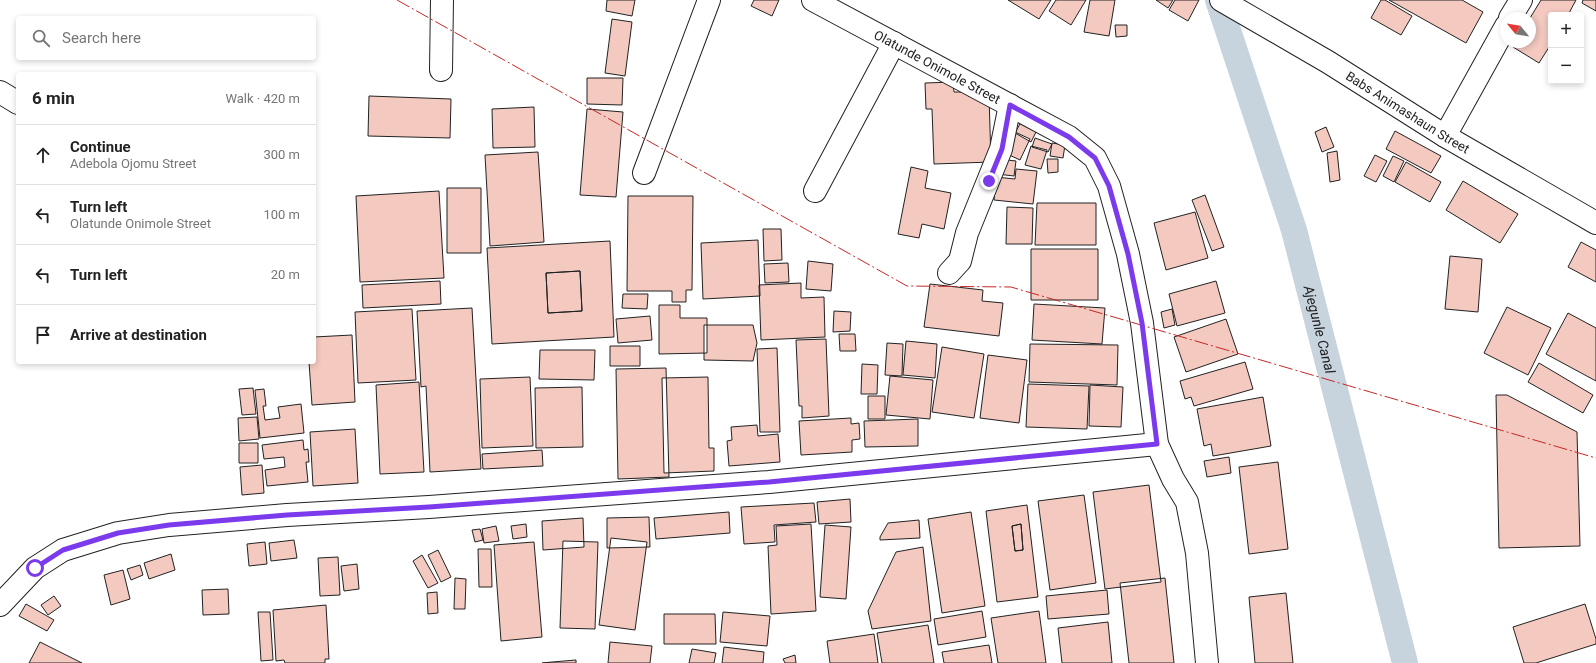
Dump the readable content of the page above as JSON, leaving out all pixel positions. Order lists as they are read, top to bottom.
{
  "streets": {
    "street": ["Olatunde Onimole Street", "Babs Animashaun Street"]
  },
  "water": ["Ajegunle Canal"],
  "north": "top left",
  "page": {
    "map_buttons": ["+", "−"],
    "search": "Search here",
    "heading": ["6 min", "Walk · 420 m"],
    "list": [
      ["Continue", "Adebola Ojomu Street", "300 m"],
      ["Turn left", "Olatunde Onimole Street", "100 m"],
      ["Turn left", "20 m"],
      "Arrive at destination"
    ]
  }
}
